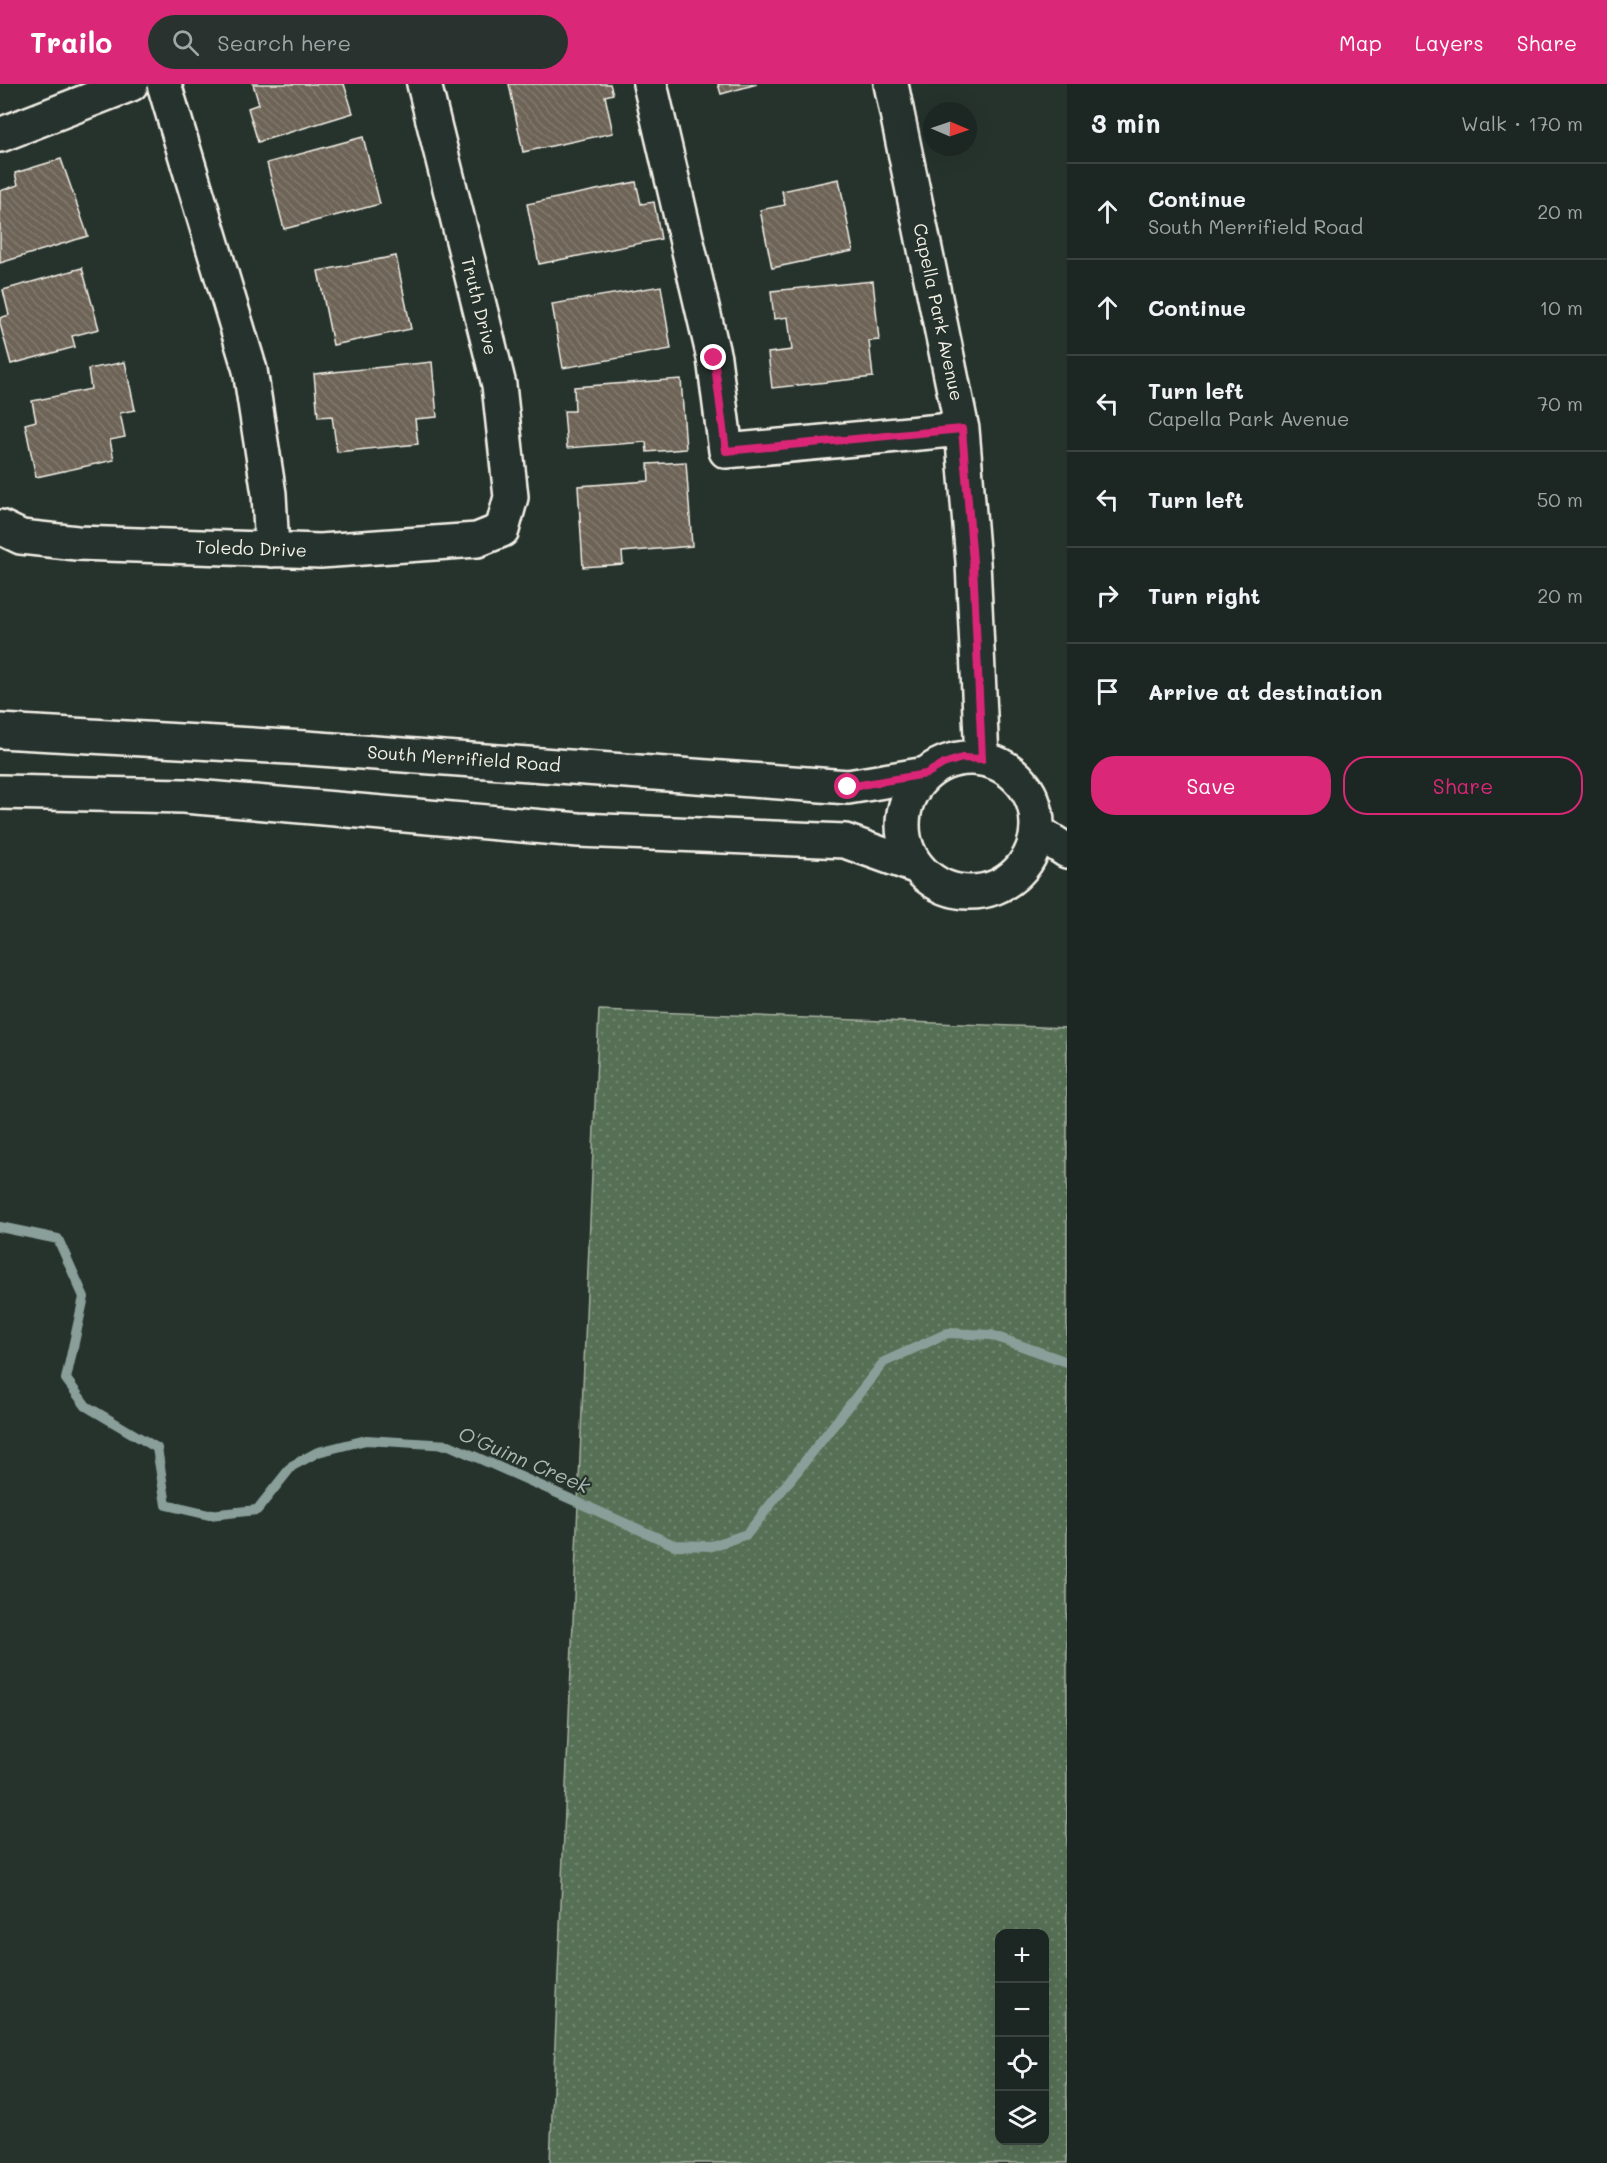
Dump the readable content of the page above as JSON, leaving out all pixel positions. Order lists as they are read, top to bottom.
{
  "streets": {
    "street": [
      "Truth Drive",
      "Capella Park Avenue",
      "Toledo Drive",
      "South Merrifield Road"
    ]
  },
  "crossings": [
    ["Truth Drive", "Toledo Drive"],
    ["Capella Park Avenue", "South Merrifield Road"]
  ],
  "water": ["O'Guinn Creek"],
  "north": "right",
  "page": {
    "header": "Trailo",
    "search": "Search here",
    "nav": ["Map", "Layers", "Share"],
    "heading": ["3 min", "Walk · 170 m"],
    "list": [
      ["Continue", "South Merrifield Road", "20 m"],
      ["Continue", "10 m"],
      ["Turn left", "Capella Park Avenue", "70 m"],
      ["Turn left", "50 m"],
      ["Turn right", "20 m"],
      "Arrive at destination"
    ],
    "buttons": ["Save", "Share"],
    "map_buttons": ["+", "−"]
  }
}
